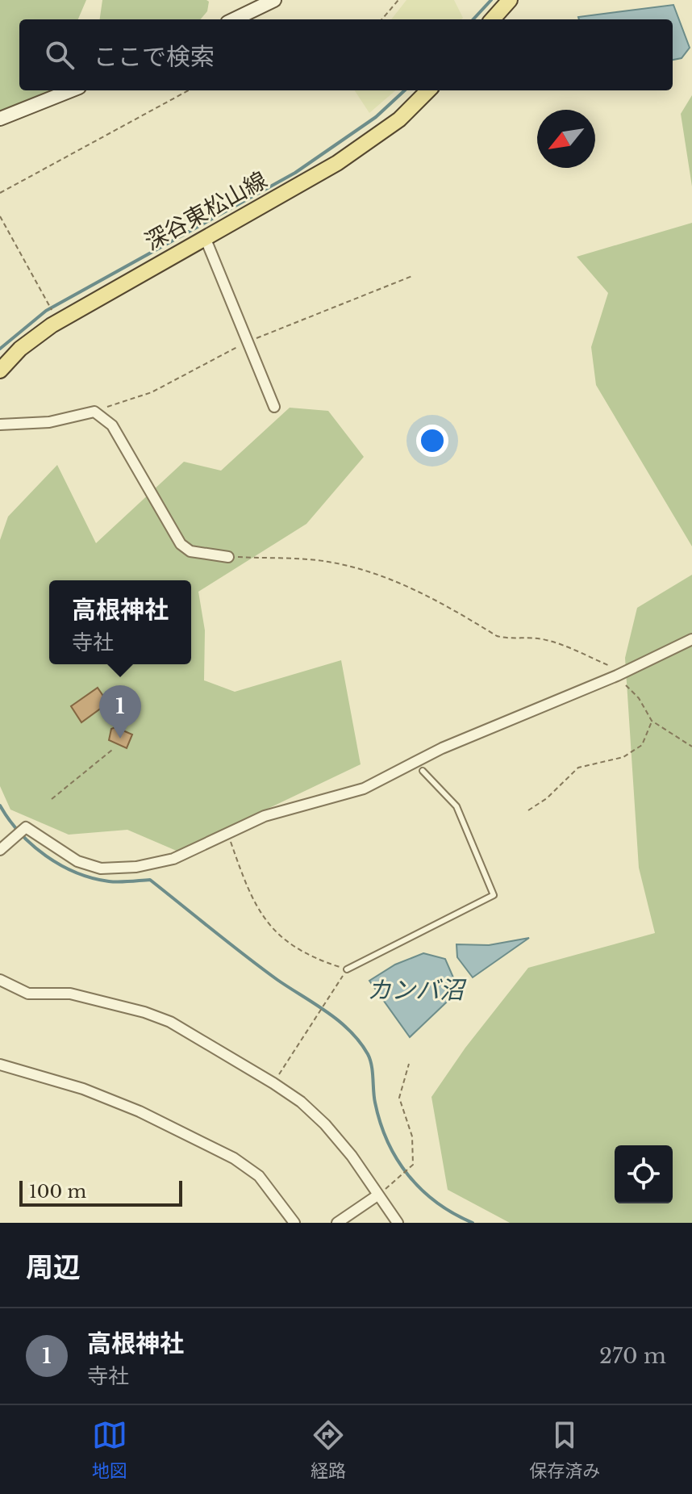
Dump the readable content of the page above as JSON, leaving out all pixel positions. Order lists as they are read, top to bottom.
{
  "streets": {
    "main road": ["深谷東松山線"]
  },
  "water": ["カンバ沼"],
  "scale_bar": "100 m",
  "north": "bottom left",
  "page": {
    "search": "ここで検索",
    "popup": ["高根神社", "寺社"],
    "pins": "1",
    "scale": "100 m",
    "heading": "周辺",
    "list": [
      {
        "mark": "1",
        "name": "高根神社",
        "note": "寺社",
        "value": "270 m"
      }
    ],
    "nav": ["地図", "経路", "保存済み"]
  }
}
